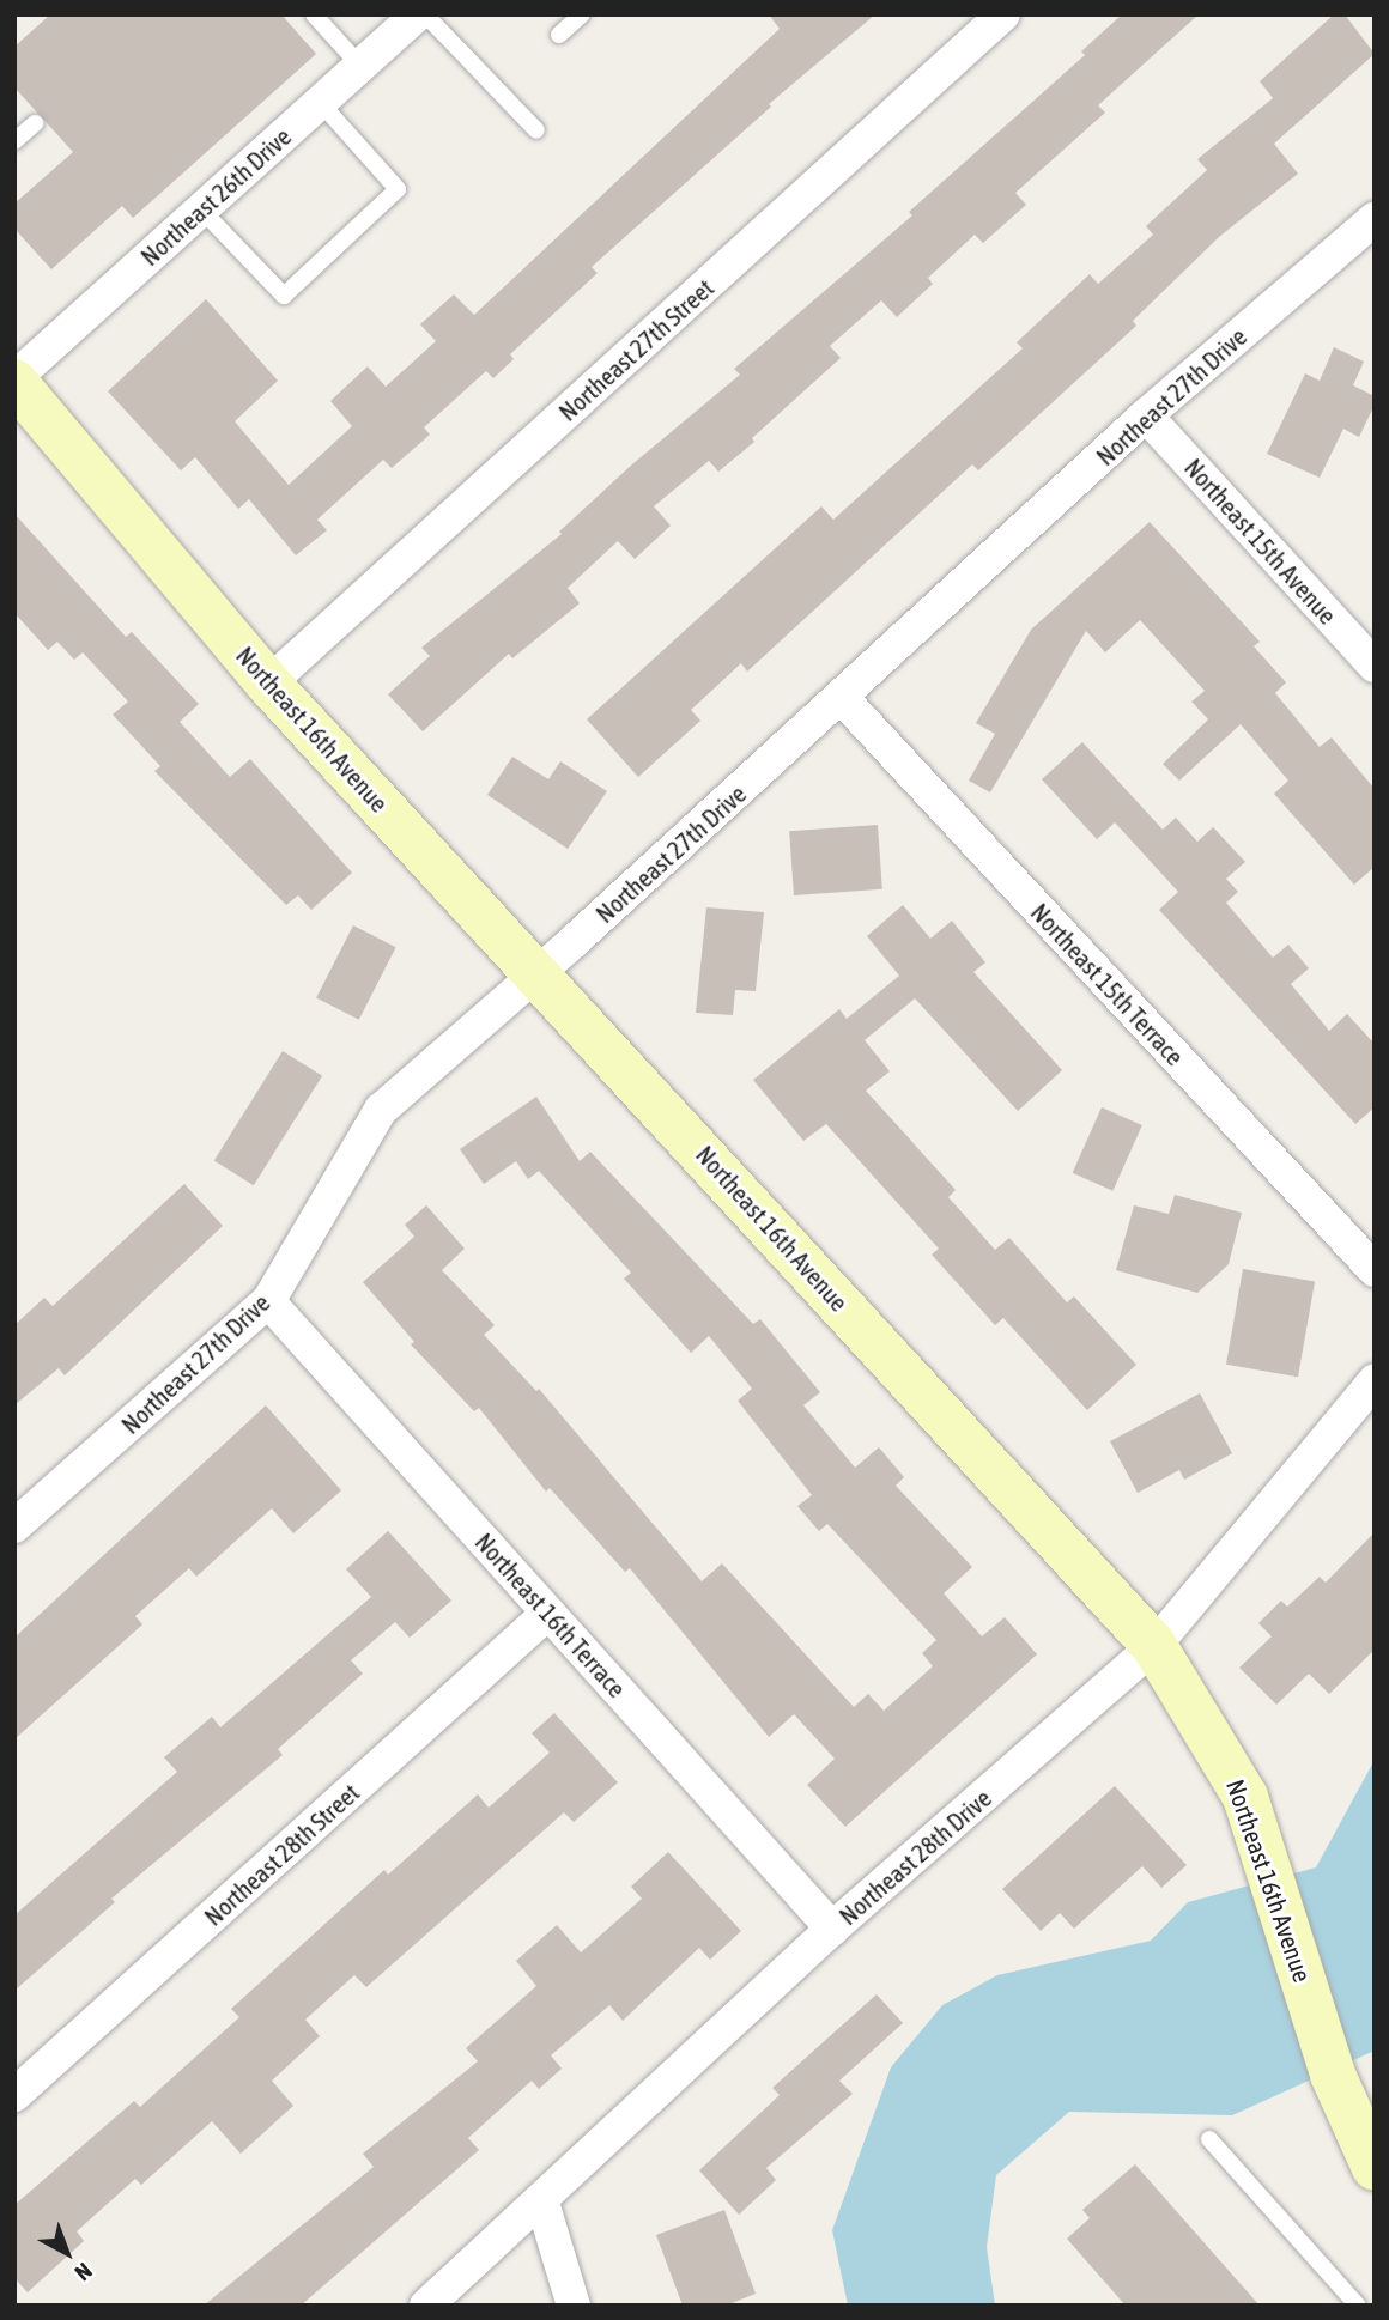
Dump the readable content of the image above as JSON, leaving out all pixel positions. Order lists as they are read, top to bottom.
{
  "streets": {
    "street": [
      "Northeast 26th Drive",
      "Northeast 27th Street",
      "Northeast 27th Drive",
      "Northeast 15th Avenue",
      "Northeast 16th Avenue",
      "Northeast 15th Terrace",
      "Northeast 16th Terrace",
      "Northeast 28th Street",
      "Northeast 28th Drive"
    ]
  },
  "crossings": [
    ["Northeast 26th Drive", "Northeast 16th Avenue"],
    ["Northeast 27th Street", "Northeast 16th Avenue"],
    ["Northeast 27th Drive", "Northeast 15th Avenue"],
    ["Northeast 27th Drive", "Northeast 16th Avenue"],
    ["Northeast 27th Drive", "Northeast 15th Terrace"],
    ["Northeast 27th Drive", "Northeast 16th Terrace"],
    ["Northeast 16th Avenue", "Northeast 28th Drive"],
    ["Northeast 16th Terrace", "Northeast 28th Street"],
    ["Northeast 16th Terrace", "Northeast 28th Drive"]
  ],
  "north": "bottom right"
}
